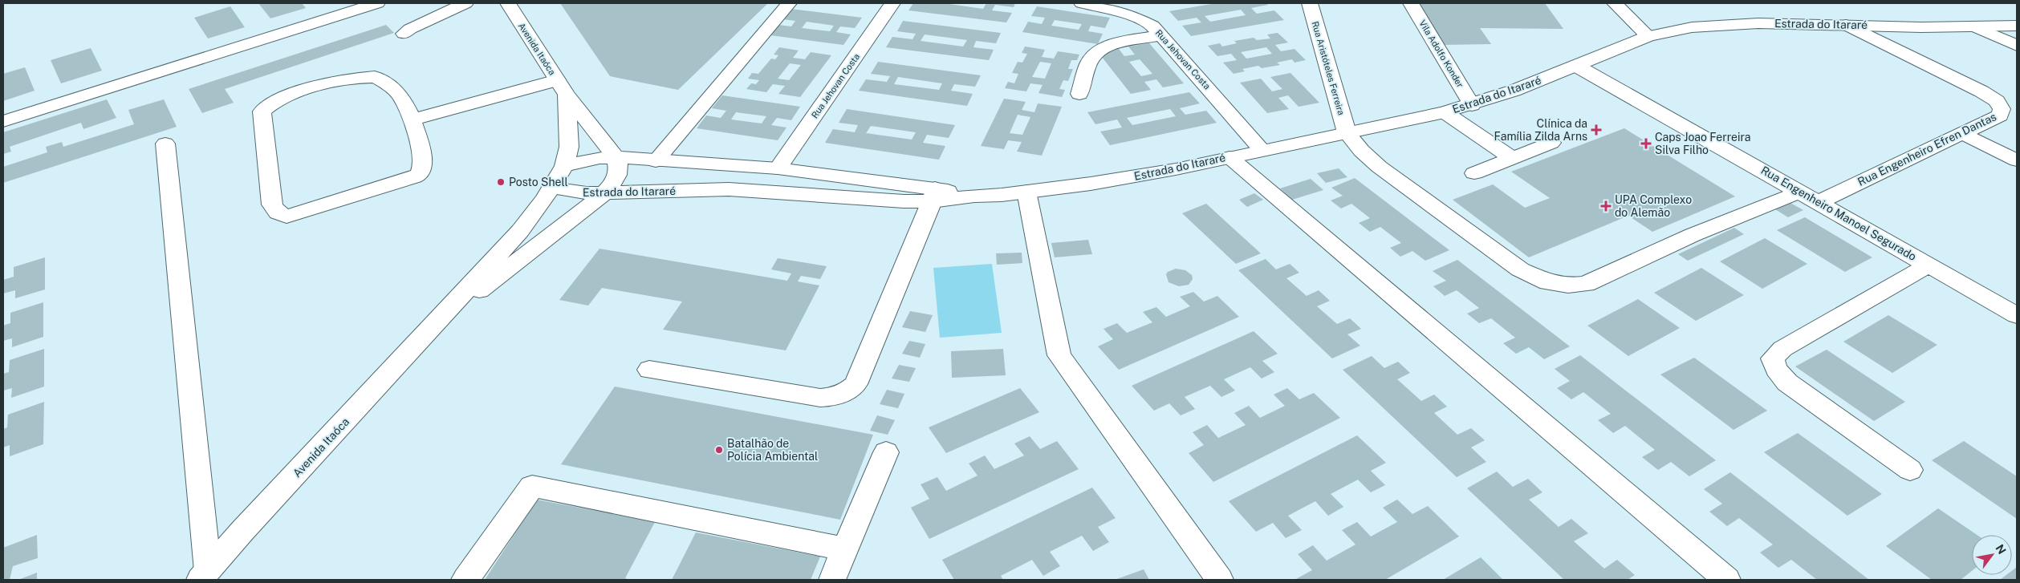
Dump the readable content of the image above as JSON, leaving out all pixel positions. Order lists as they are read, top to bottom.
{
  "streets": {
    "main road": [
      "Estrada do Itararé",
      "Avenida Itaóca",
      "Vila Adolfo Konder",
      "Rua Jehovan Costa",
      "Rua Aristóteles Ferreira",
      "Rua Engenheiro Efren Dantas",
      "Rua Engenheiro Manoel Segurado"
    ]
  },
  "crossings": [
    ["Estrada do Itararé", "Avenida Itaóca"],
    ["Estrada do Itararé", "Vila Adolfo Konder"],
    ["Estrada do Itararé", "Rua Jehovan Costa"],
    ["Estrada do Itararé", "Rua Aristóteles Ferreira"],
    ["Estrada do Itararé", "Rua Engenheiro Efren Dantas"],
    ["Estrada do Itararé", "Rua Engenheiro Manoel Segurado"],
    ["Rua Engenheiro Efren Dantas", "Rua Engenheiro Manoel Segurado"]
  ],
  "places": {
    "health": ["Clínica da Família Zilda Arns", "Caps Joao Ferreira Silva Filho", "UPA Complexo do Alemão"],
    "other": ["Posto Shell", "Batalhão de Polícia Ambiental"]
  },
  "north": "top right"
}
